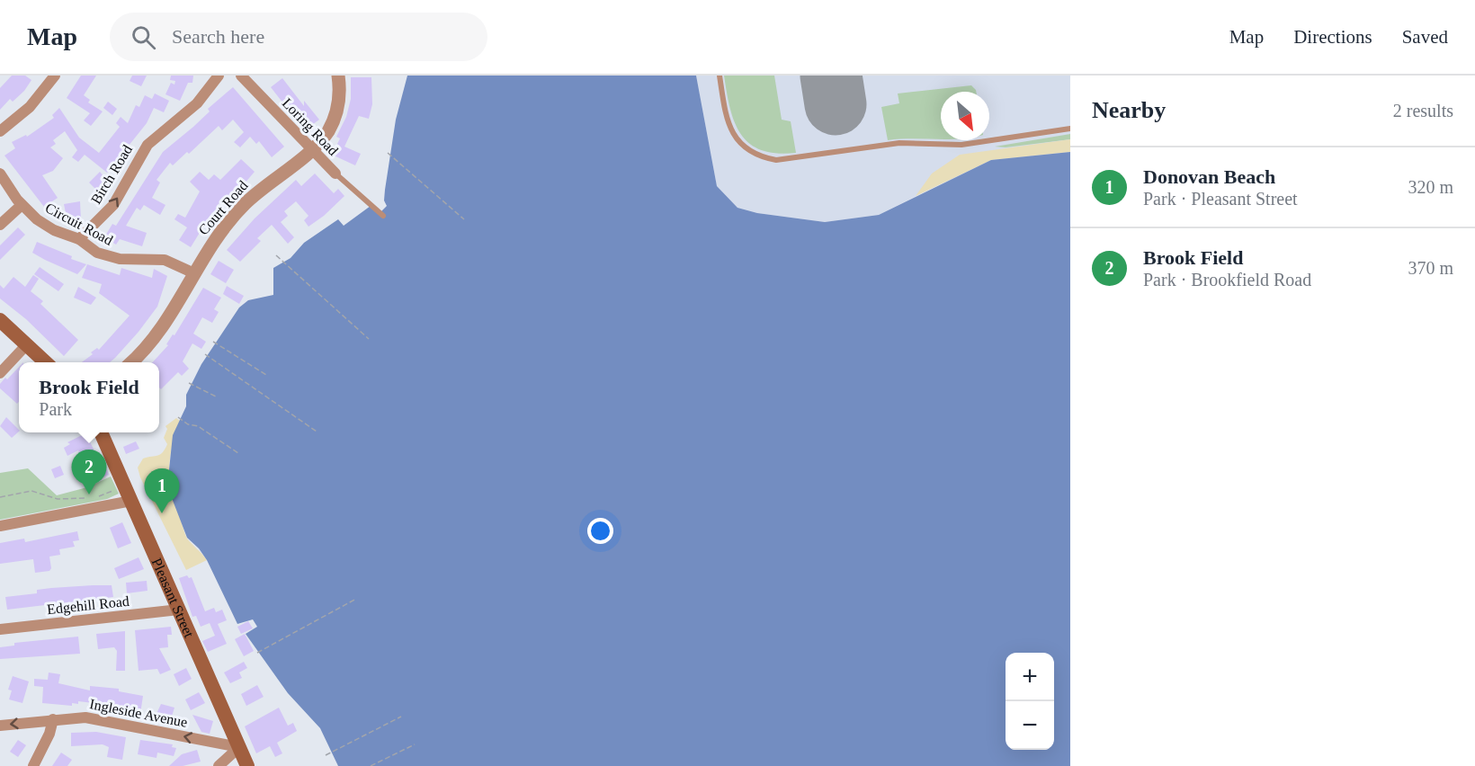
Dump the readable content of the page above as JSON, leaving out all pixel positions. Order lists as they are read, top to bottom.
{
  "streets": {
    "main road": ["Pleasant Street"],
    "street": [
      "Loring Road",
      "Birch Road",
      "Court Road",
      "Circuit Road",
      "Edgehill Road",
      "Ingleside Avenue"
    ]
  },
  "crossings": [
    ["Loring Road", "Court Road"],
    ["Birch Road", "Circuit Road"],
    ["Court Road", "Circuit Road"],
    ["Pleasant Street", "Edgehill Road"],
    ["Pleasant Street", "Ingleside Avenue"]
  ],
  "one_way": ["Birch Road", "Ingleside Avenue"],
  "north": "bottom right",
  "page": {
    "header": "Map",
    "search": "Search here",
    "nav": ["Map", "Directions", "Saved"],
    "heading": ["Nearby", "2 results"],
    "list": [
      {
        "mark": "1",
        "name": "Donovan Beach",
        "note": "Park · Pleasant Street",
        "value": "320 m"
      },
      {
        "mark": "2",
        "name": "Brook Field",
        "note": "Park · Brookfield Road",
        "value": "370 m"
      }
    ],
    "popup": ["Brook Field", "Park"],
    "pins": ["2", "1"],
    "map_buttons": ["+", "−"]
  }
}
